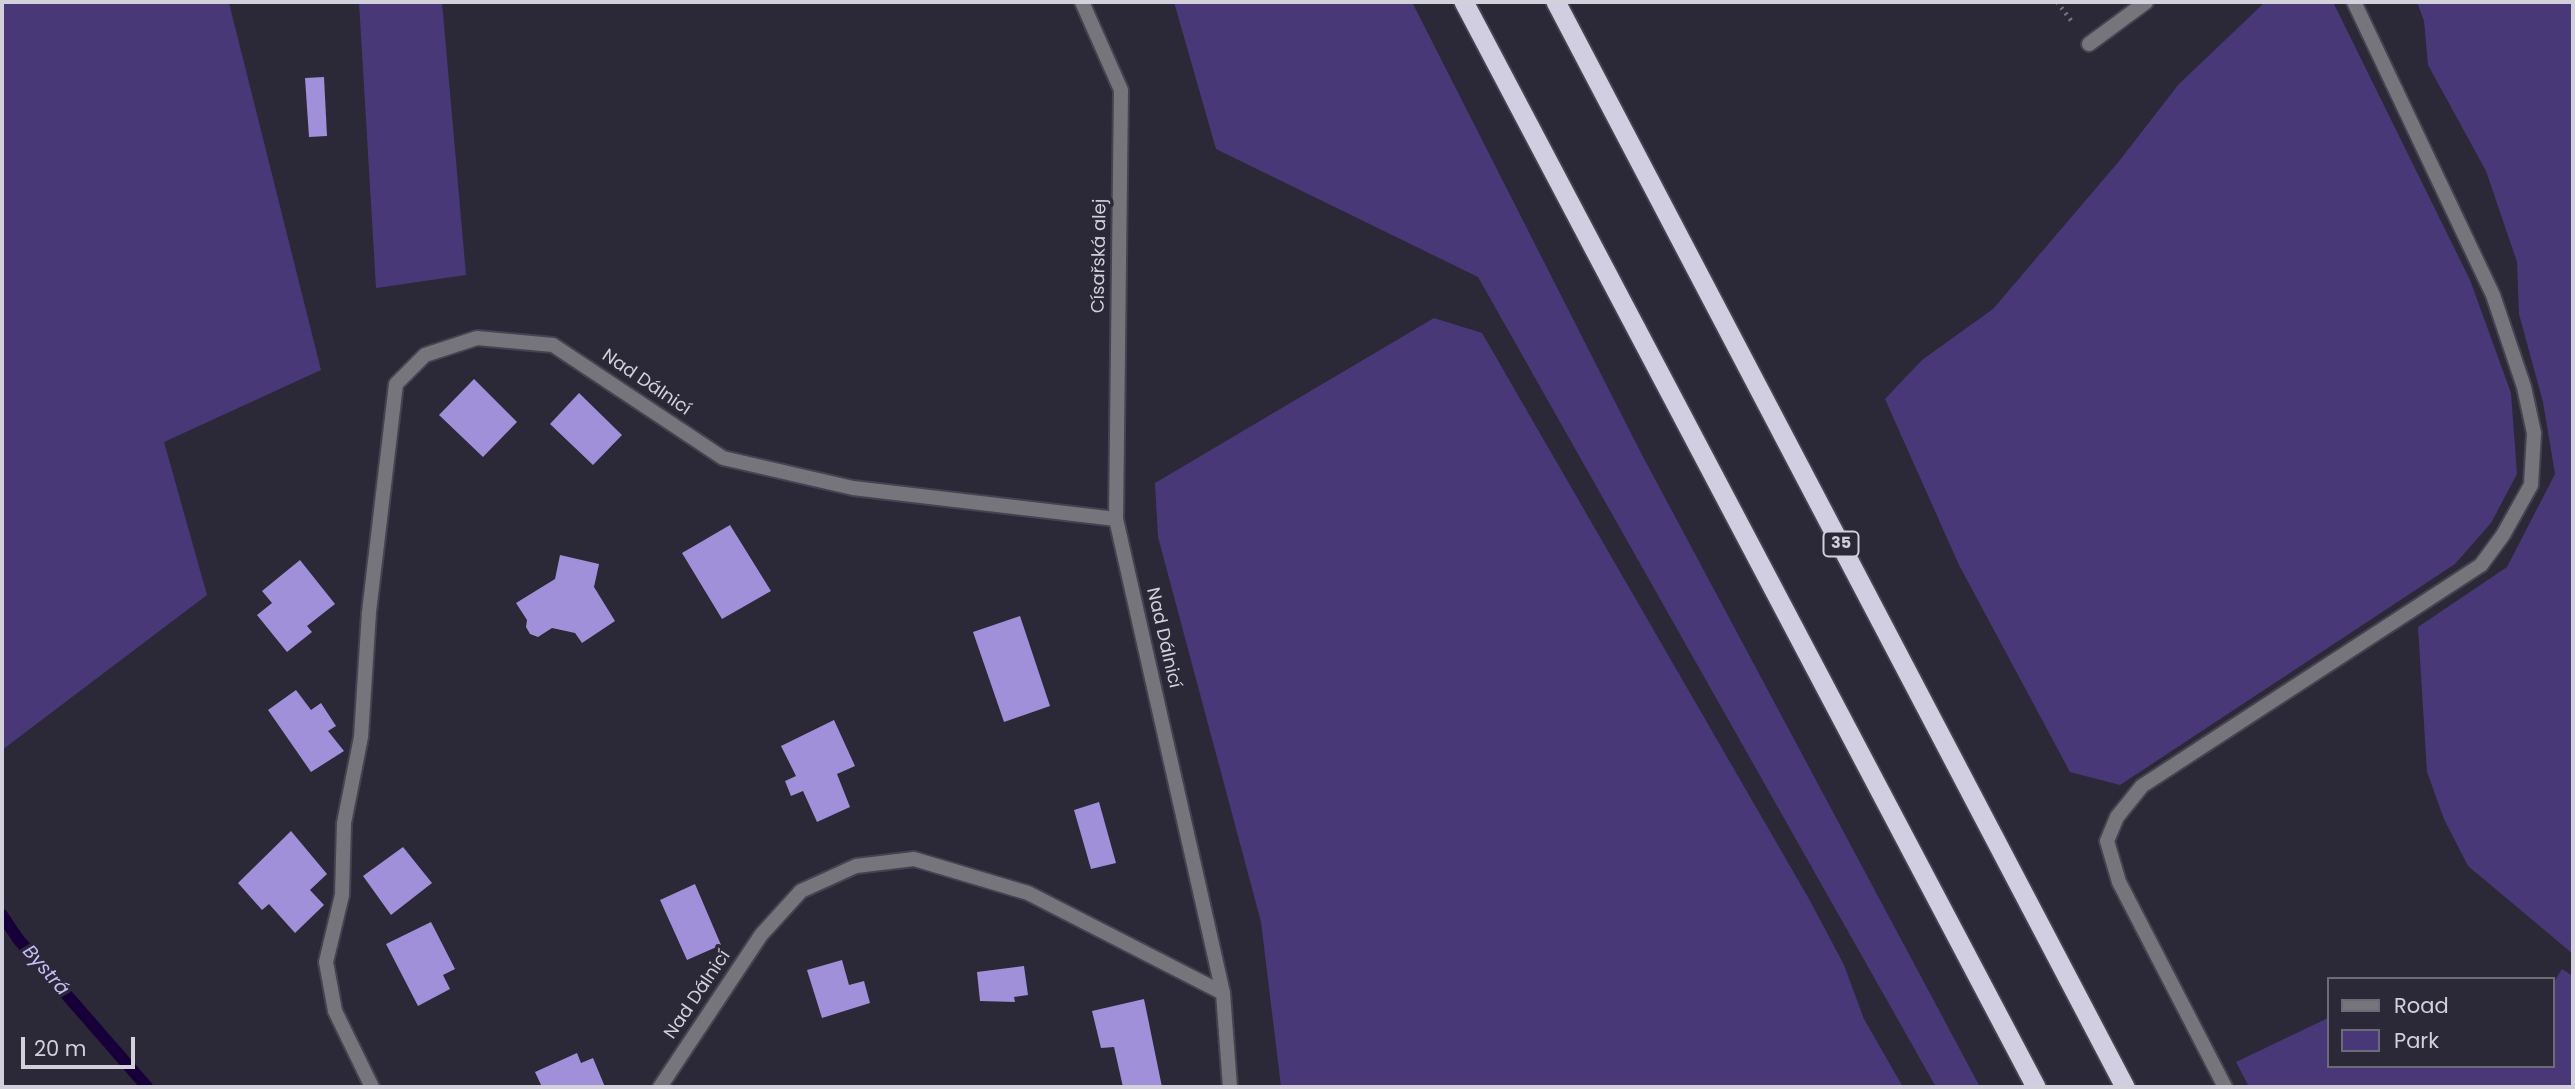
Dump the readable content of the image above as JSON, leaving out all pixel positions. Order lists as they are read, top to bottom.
{
  "streets": {
    "highway": ["35"],
    "street": ["Císařská alej", "Nad Dálnicí"]
  },
  "crossings": [
    ["Císařská alej", "Nad Dálnicí"]
  ],
  "water": ["Bystrá"],
  "legend": ["Road", "Park"],
  "scale_bar": "20 m"
}
